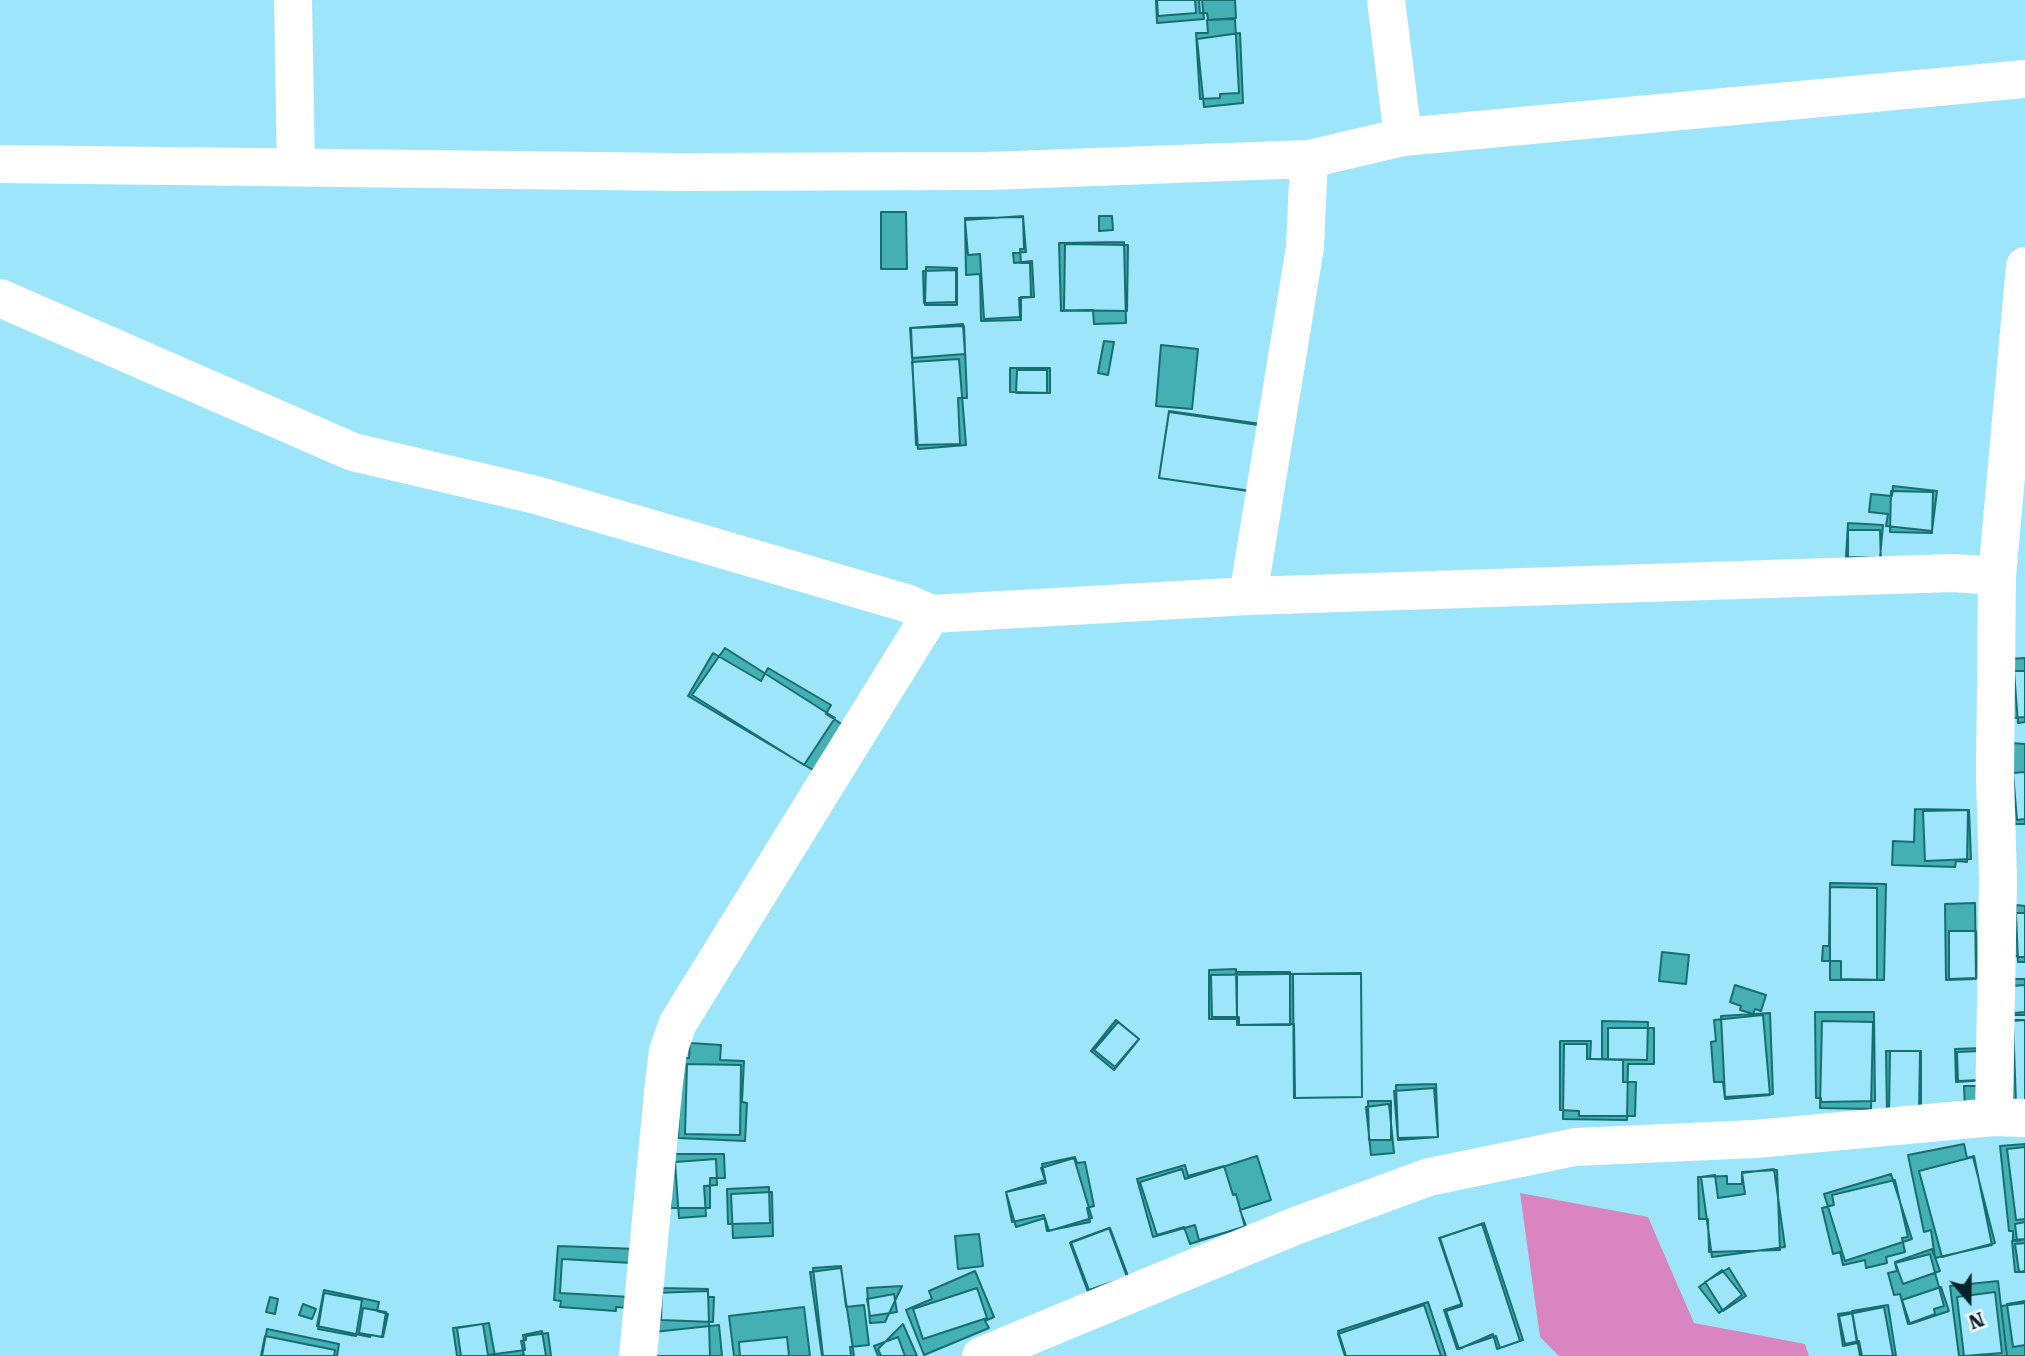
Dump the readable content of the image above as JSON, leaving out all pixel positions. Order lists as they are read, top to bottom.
{
  "north": "bottom"
}
